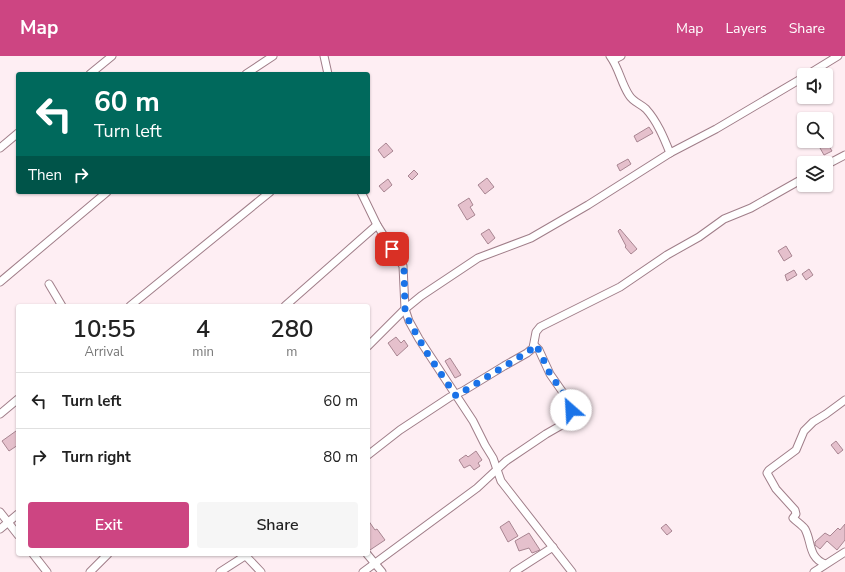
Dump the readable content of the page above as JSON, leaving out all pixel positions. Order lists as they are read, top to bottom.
{
  "page": {
    "header": "Map",
    "nav": ["Map", "Layers", "Share"],
    "turn": ["60 m", "Turn left"],
    "then": "Then",
    "eta": [
      "10:55",
      "Arrival",
      "4",
      "min",
      "280",
      "m"
    ],
    "list": [
      {
        "name": "Turn left",
        "value": "60 m"
      },
      {
        "name": "Turn right",
        "value": "80 m"
      }
    ],
    "buttons": ["Exit", "Share"]
  }
}
